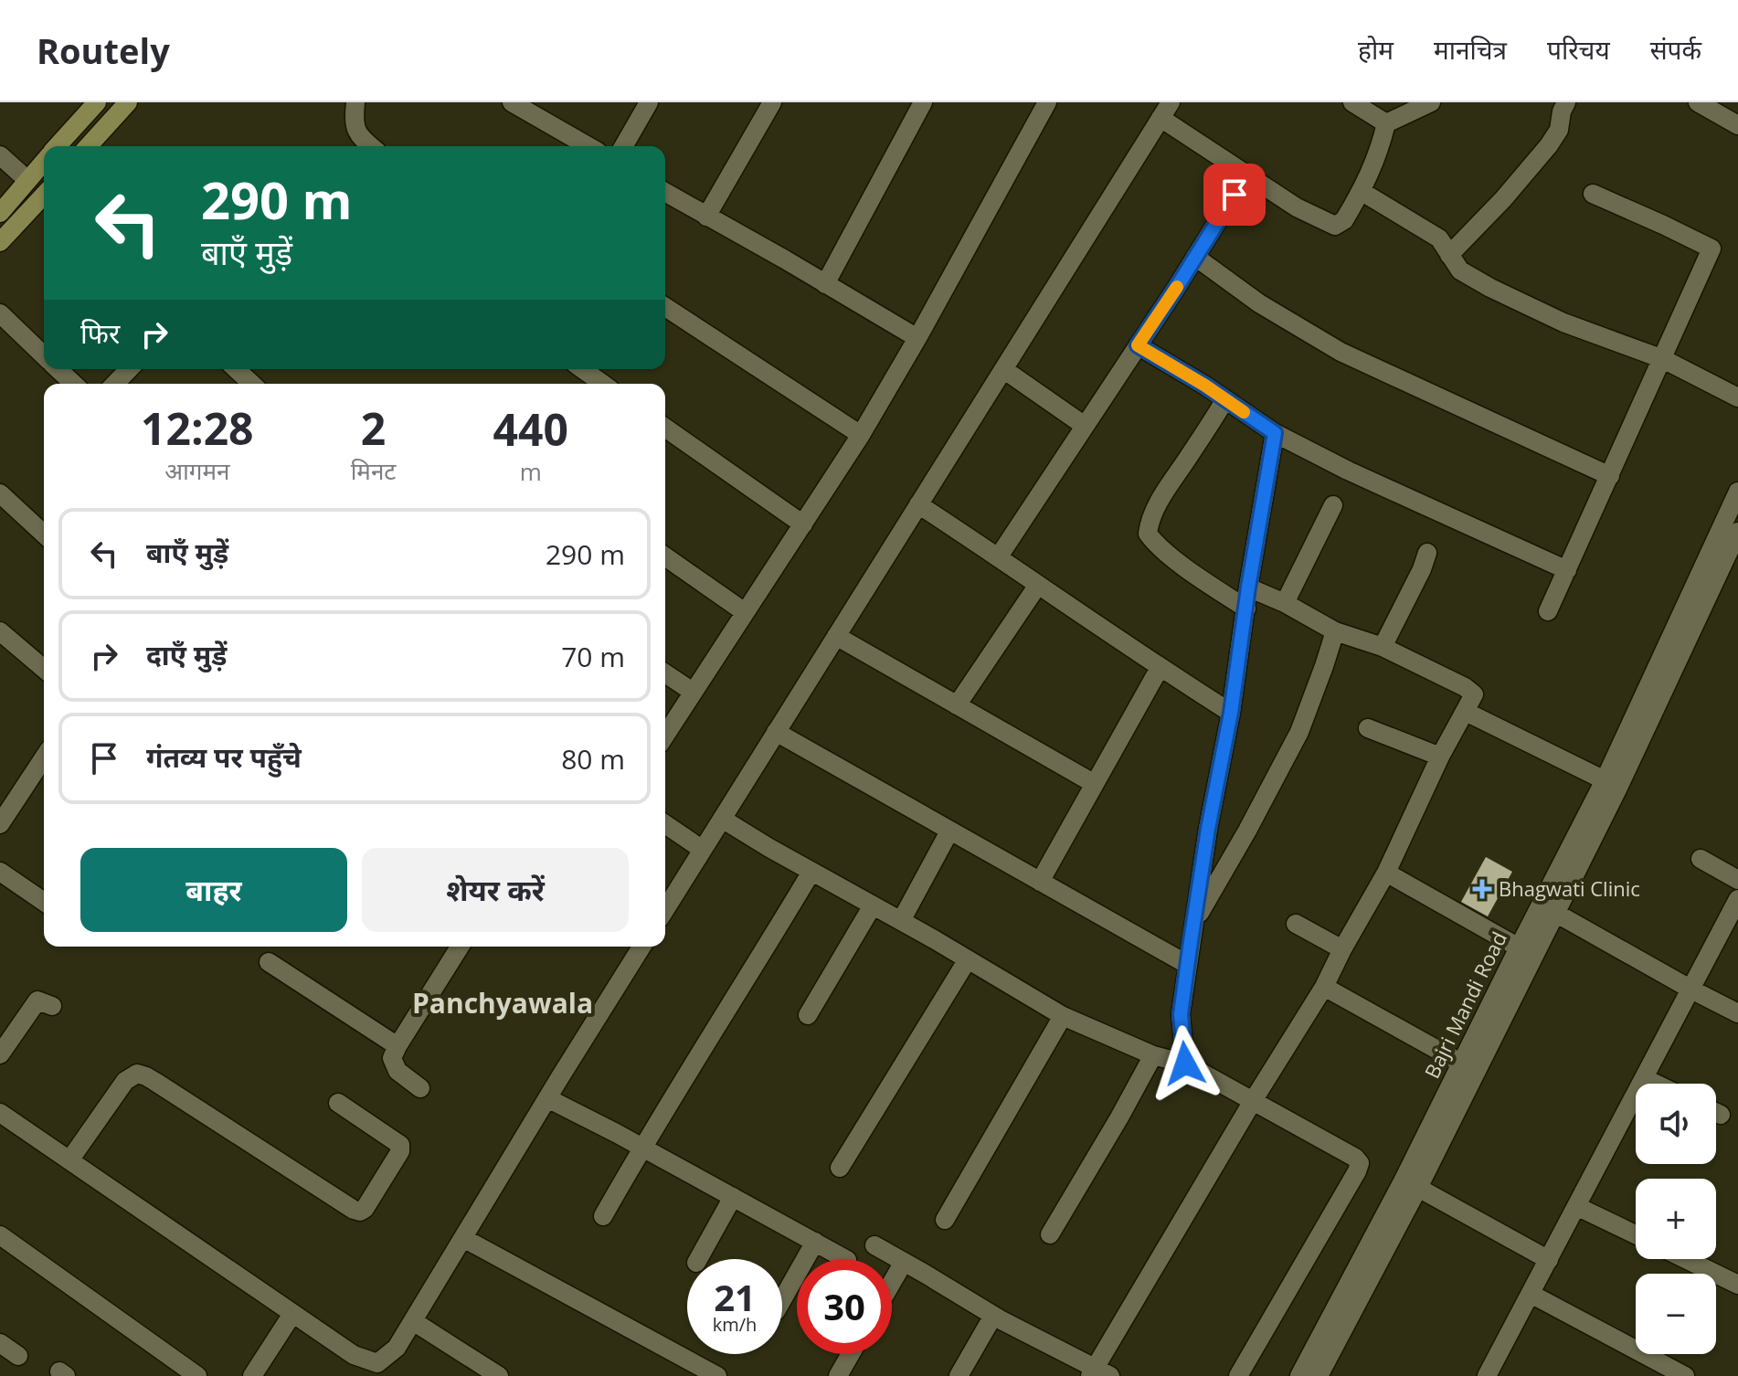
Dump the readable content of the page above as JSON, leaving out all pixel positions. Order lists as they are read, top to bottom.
{
  "streets": {
    "street": ["Bajri Mandi Road"]
  },
  "districts": ["Panchyawala"],
  "places": {
    "health": ["Bhagwati Clinic"]
  },
  "page": {
    "header": "Routely",
    "nav": [
      "होम",
      "मानचित्र",
      "परिचय",
      "संपर्क"
    ],
    "turn": ["290 m", "बाएँ मुड़ें"],
    "then": "फिर",
    "eta": [
      "12:28",
      "आगमन",
      "2",
      "मिनट",
      "440",
      "m"
    ],
    "list": [
      {
        "name": "बाएँ मुड़ें",
        "value": "290 m"
      },
      {
        "name": "दाएँ मुड़ें",
        "value": "70 m"
      },
      {
        "name": "गंतव्य पर पहुँचे",
        "value": "80 m"
      }
    ],
    "buttons": ["बाहर", "शेयर करें"],
    "map_buttons": ["+", "−"],
    "speed": "21 km/h",
    "limit": "30"
  }
}
